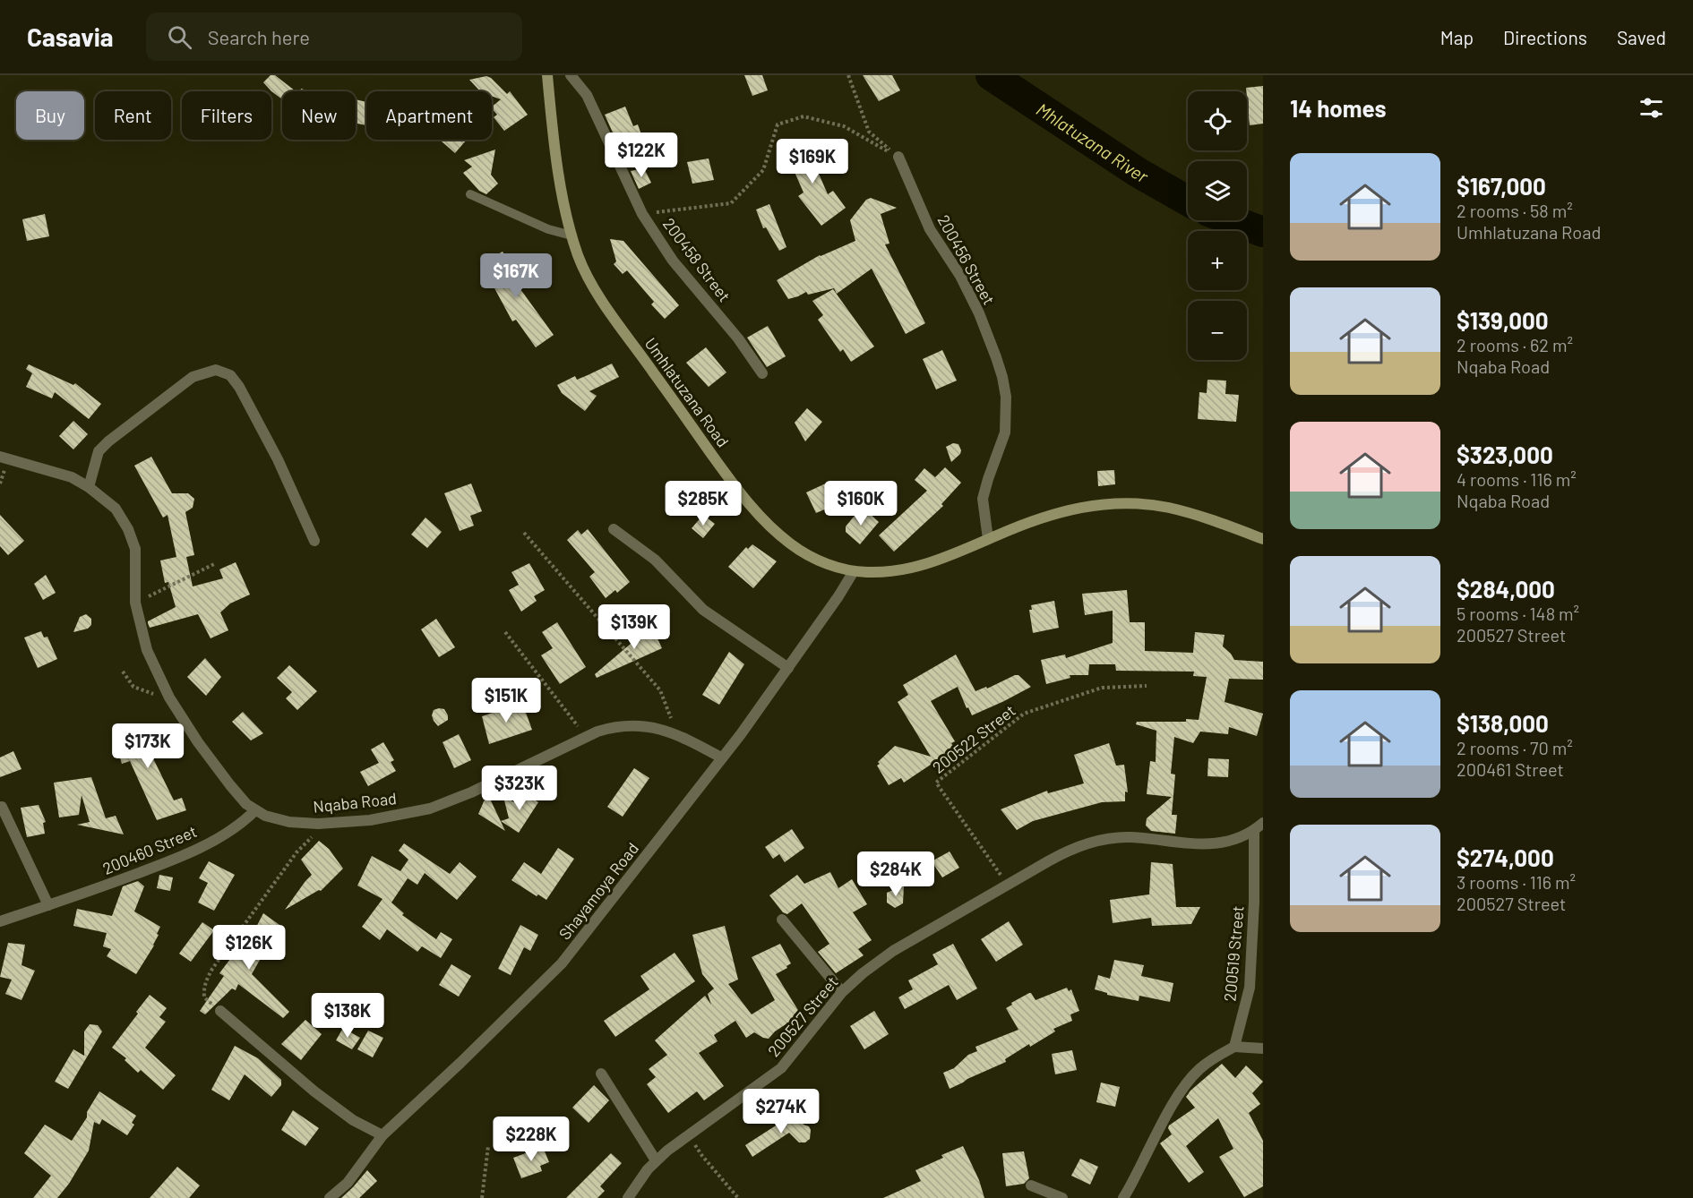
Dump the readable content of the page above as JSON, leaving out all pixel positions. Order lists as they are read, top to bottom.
{
  "streets": {
    "street": [
      "200458 Street",
      "200456 Street",
      "Umhlatuzana Road",
      "Nqaba Road",
      "200460 Street",
      "Shayamoya Road",
      "200519 Street",
      "200527 Street"
    ],
    "path": ["200522 Street"]
  },
  "crossings": [
    ["200456 Street", "Umhlatuzana Road"],
    ["Umhlatuzana Road", "Shayamoya Road"],
    ["200522 Street", "200527 Street"],
    ["Nqaba Road", "200460 Street"],
    ["Nqaba Road", "Shayamoya Road"],
    ["200519 Street", "200527 Street"]
  ],
  "water": ["Mhlatuzana River"],
  "page": {
    "header": "Casavia",
    "search": "Search here",
    "nav": ["Map", "Directions", "Saved"],
    "heading": "14 homes",
    "map_buttons": ["+", "−"],
    "chip": [
      "Buy",
      "Rent",
      "Filters",
      "New",
      "Apartment"
    ],
    "price": [
      "$122K",
      "$169K",
      "$167K",
      "$285K",
      "$160K",
      "$139K",
      "$151K",
      "$173K",
      "$323K",
      "$284K",
      "$126K",
      "$138K",
      "$274K",
      "$228K"
    ],
    "list": [
      {
        "name": "$167,000",
        "note": "2 rooms · 58 m² · Umhlatuzana Road"
      },
      {
        "name": "$139,000",
        "note": "2 rooms · 62 m² · Nqaba Road"
      },
      {
        "name": "$323,000",
        "note": "4 rooms · 116 m² · Nqaba Road"
      },
      {
        "name": "$284,000",
        "note": "5 rooms · 148 m² · 200527 Street"
      },
      {
        "name": "$138,000",
        "note": "2 rooms · 70 m² · 200461 Street"
      },
      {
        "name": "$274,000",
        "note": "3 rooms · 116 m² · 200527 Street"
      }
    ]
  }
}
